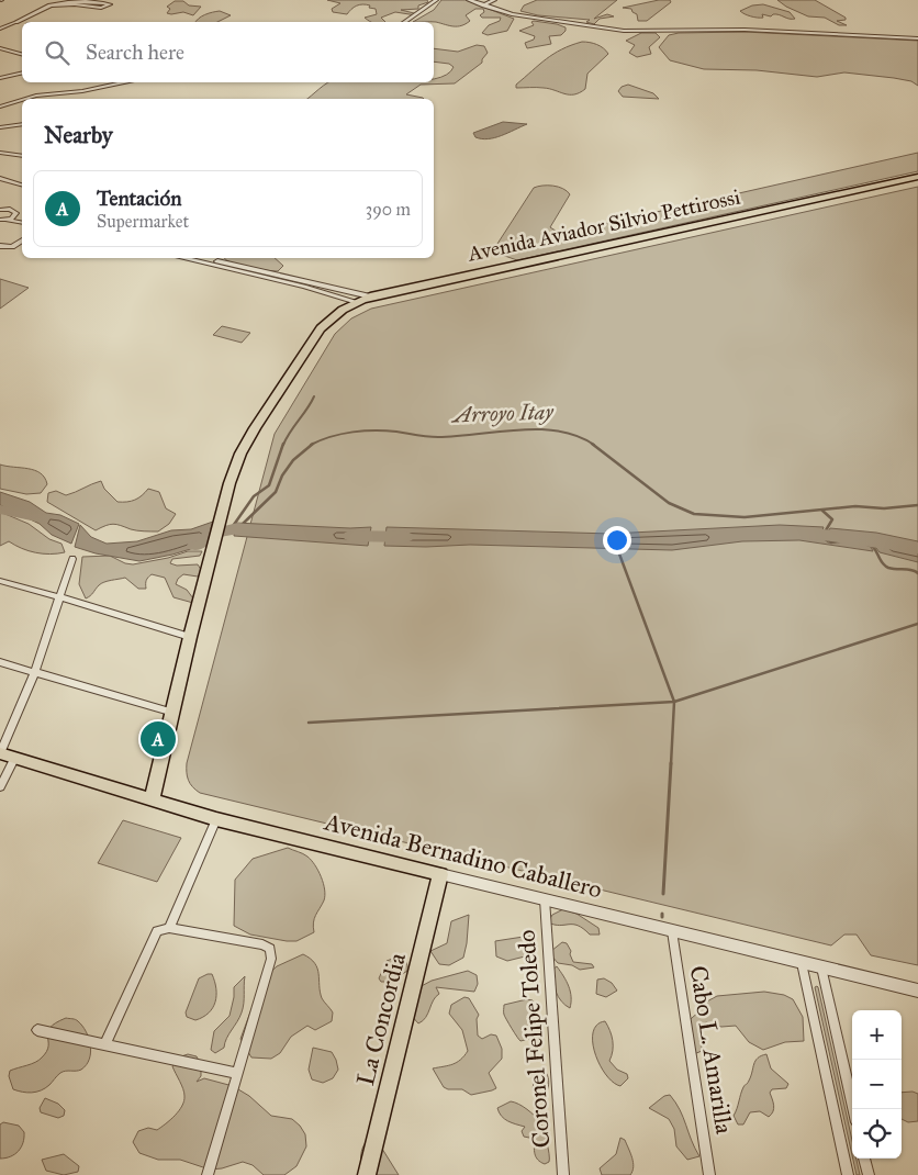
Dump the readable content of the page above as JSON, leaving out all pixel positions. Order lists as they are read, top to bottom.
{
  "streets": {
    "main road": ["Avenida Aviador Silvio Pettirossi", "Avenida Bernadino Caballero", "La Concordia"],
    "street": ["Coronel Felipe Toledo", "Cabo L. Amarilla"]
  },
  "crossings": [
    ["Avenida Aviador Silvio Pettirossi", "Avenida Bernadino Caballero"],
    ["Avenida Bernadino Caballero", "La Concordia"],
    ["Avenida Bernadino Caballero", "Coronel Felipe Toledo"],
    ["Avenida Bernadino Caballero", "Cabo L. Amarilla"]
  ],
  "water": ["Arroyo Itay"],
  "page": {
    "search": "Search here",
    "heading": "Nearby",
    "list": [
      {
        "mark": "A",
        "name": "Tentación",
        "note": "Supermarket",
        "value": "390 m"
      }
    ],
    "pins": "A",
    "map_buttons": ["+", "−"]
  }
}
